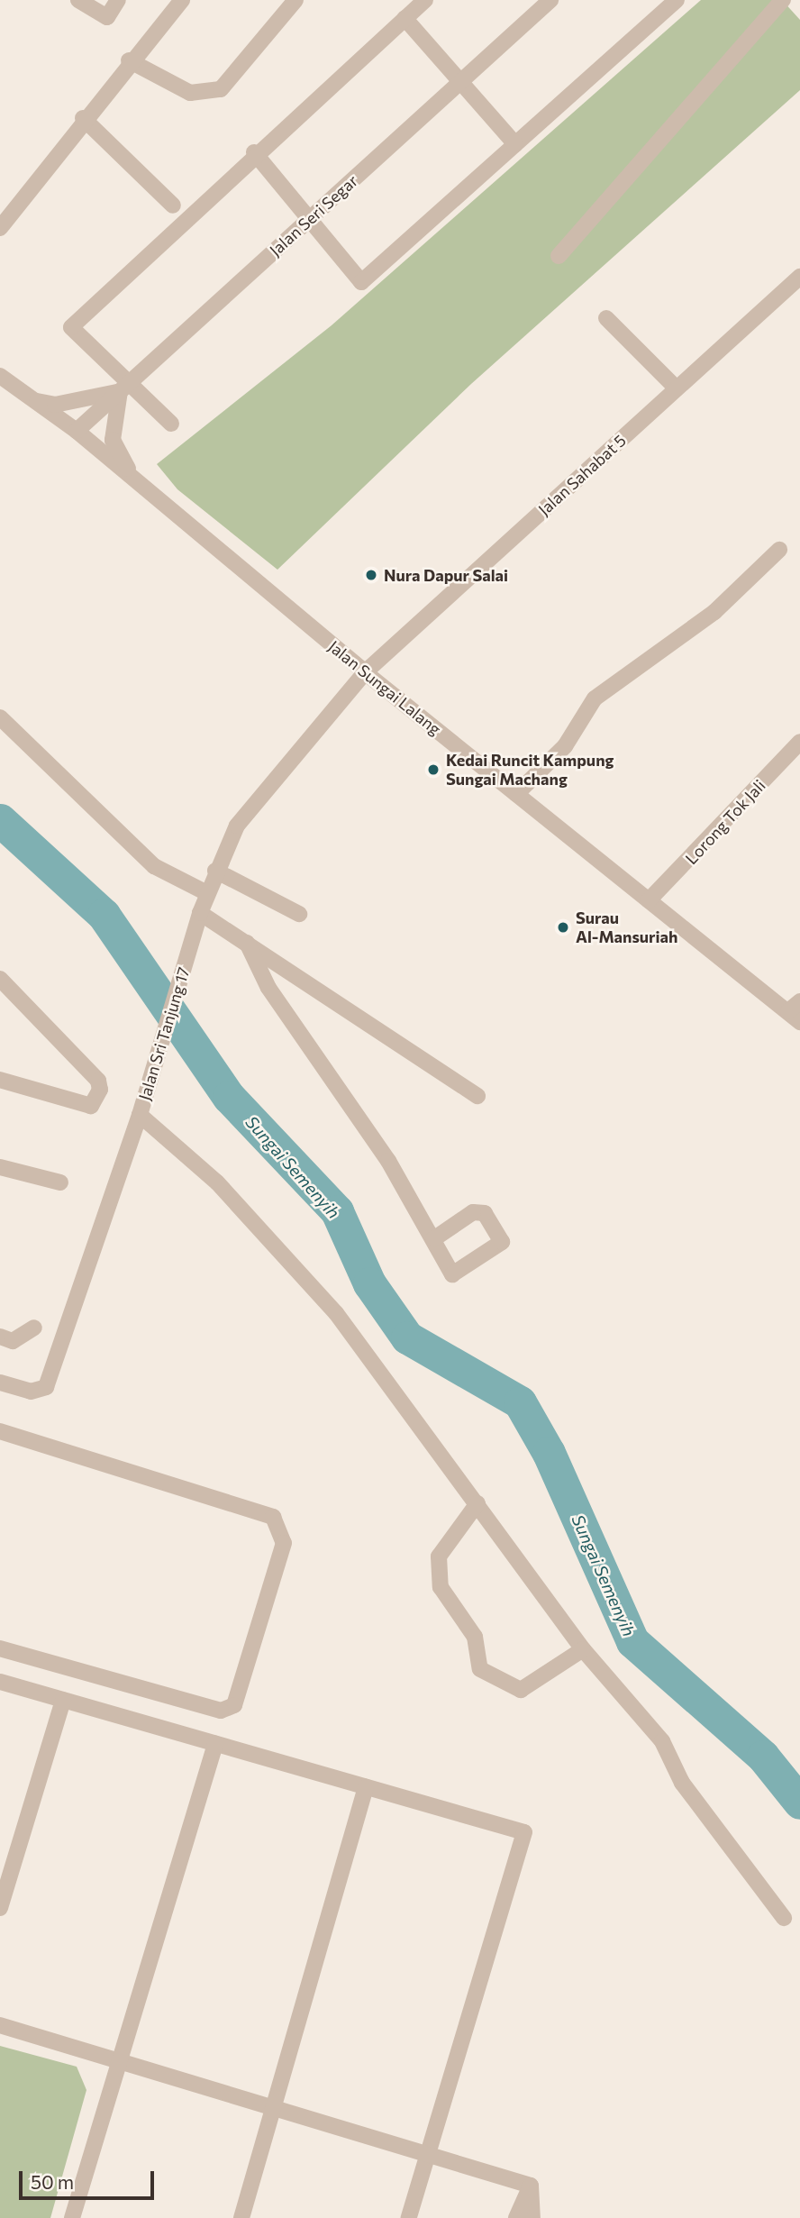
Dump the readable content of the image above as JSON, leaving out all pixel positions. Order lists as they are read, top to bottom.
{
  "streets": {
    "street": [
      "Jalan Seri Segar",
      "Jalan Sahabat 5",
      "Jalan Sungai Lalang",
      "Lorong Tok Jali",
      "Jalan Sri Tanjung 17"
    ]
  },
  "crossings": [
    ["Jalan Seri Segar", "Jalan Sungai Lalang"],
    ["Jalan Sahabat 5", "Jalan Sungai Lalang"],
    ["Jalan Sahabat 5", "Jalan Sri Tanjung 17"],
    ["Jalan Sungai Lalang", "Lorong Tok Jali"],
    ["Jalan Sungai Lalang", "Jalan Sri Tanjung 17"]
  ],
  "water": ["Sungai Semenyih"],
  "places": ["Nura Dapur Salai", "Kedai Runcit Kampung Sungai Machang", "Surau Al-Mansuriah"],
  "scale_bar": "50 m"
}
